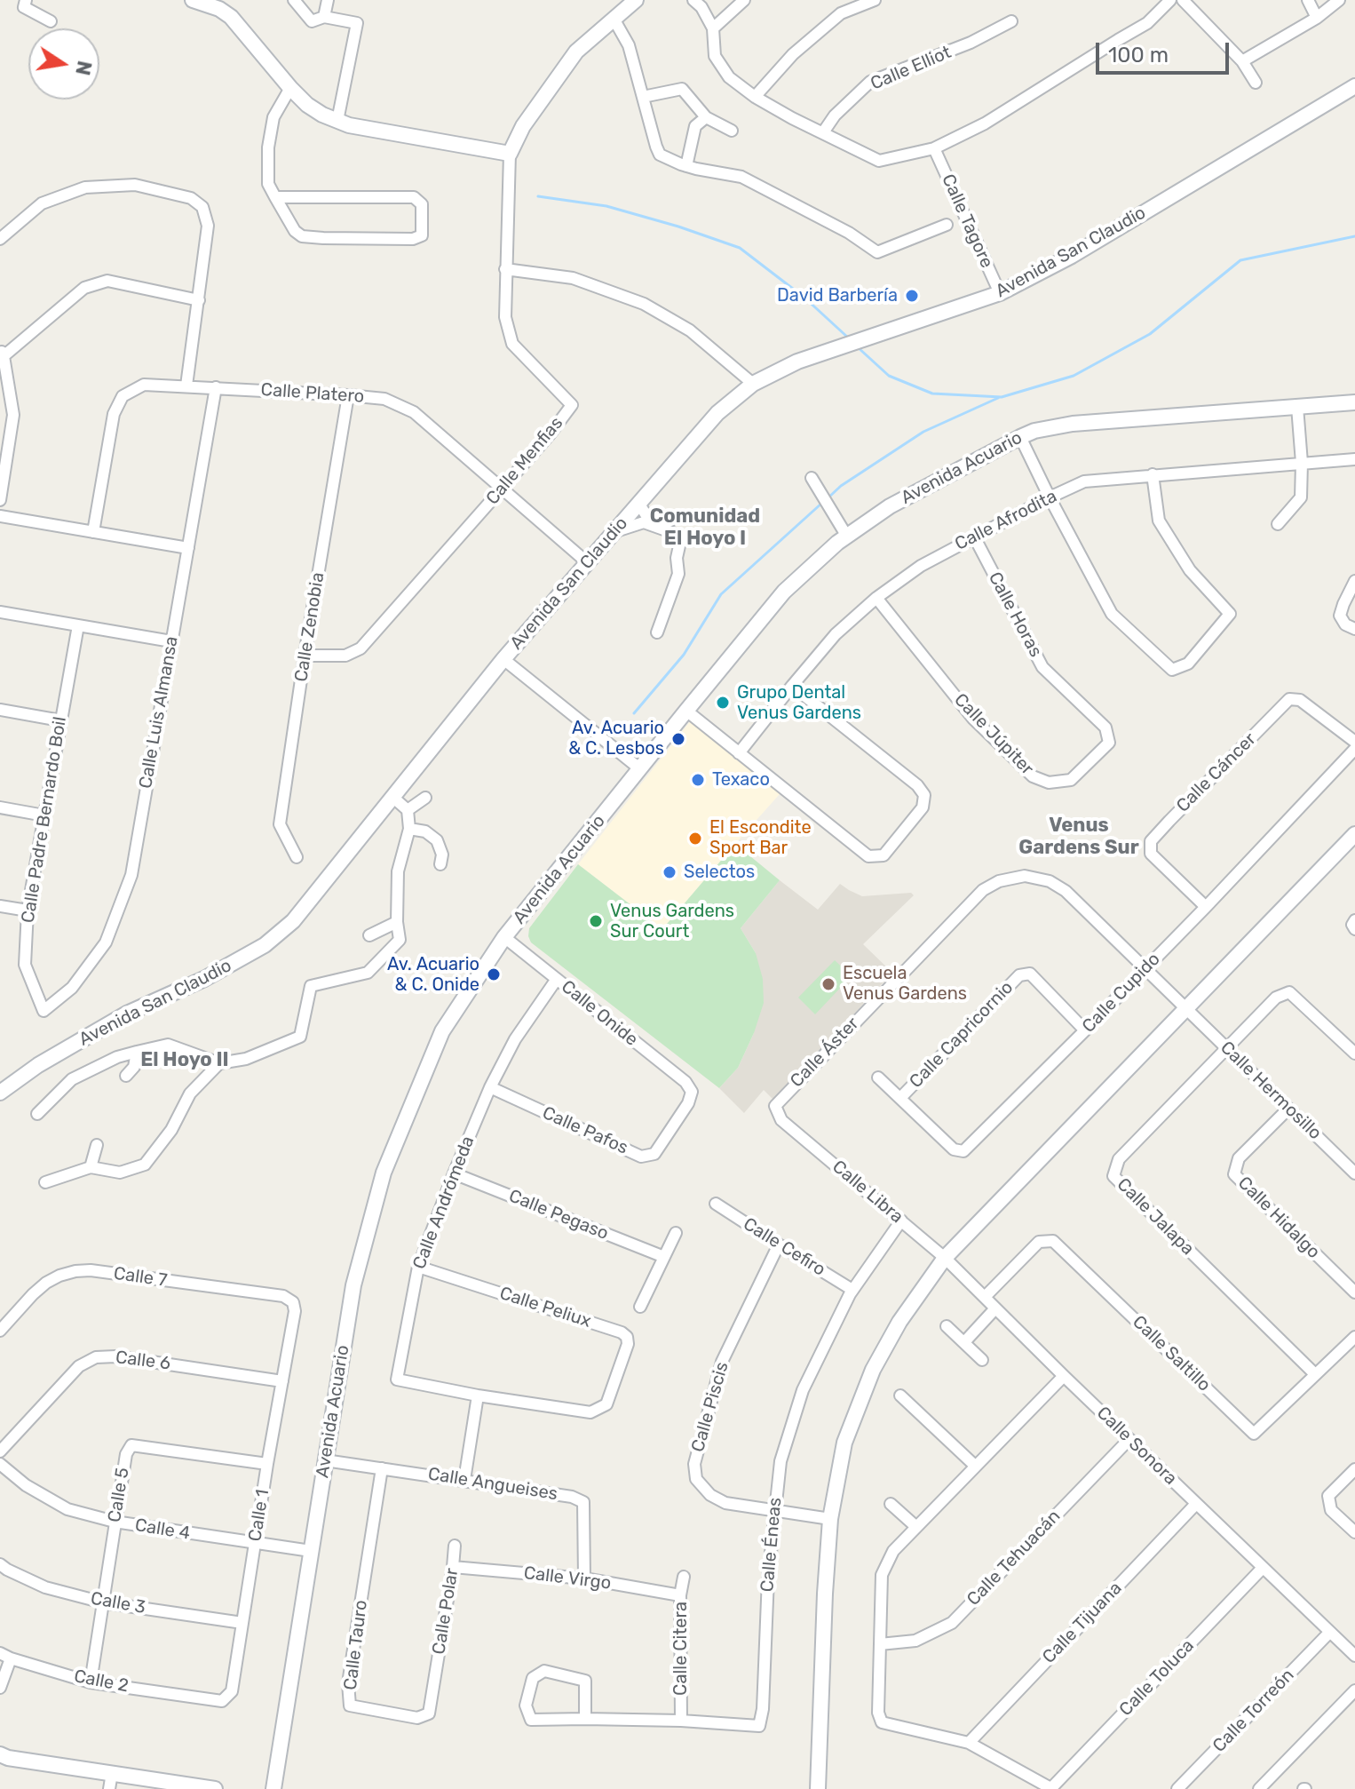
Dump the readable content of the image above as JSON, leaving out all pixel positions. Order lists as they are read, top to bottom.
{
  "streets": {
    "street": [
      "Calle Elliot",
      "Calle Tagore",
      "Avenida San Claudio",
      "Calle Platero",
      "Calle Menfias",
      "Avenida Acuario",
      "Calle Afrodita",
      "Calle Horas",
      "Calle Zenobia",
      "Calle Luis Almansa",
      "Calle Júpiter",
      "Calle Cáncer",
      "Calle Padre Bernardo Boil",
      "Calle Cupido",
      "Calle Onide",
      "Calle Capricornio",
      "Calle Áster",
      "Calle Hermosillo",
      "Calle Pafos",
      "Calle Libra",
      "Calle Andrómeda",
      "Calle Pegaso",
      "Calle Jalapa",
      "Calle Hidalgo",
      "Calle Cefiro",
      "Calle 7",
      "Calle Peliux",
      "Calle Saltillo",
      "Calle 6",
      "Calle Piscis",
      "Calle Sonora",
      "Calle Angueises",
      "Calle 5",
      "Calle 1",
      "Calle 4",
      "Calle Éneas",
      "Calle Tehuacán",
      "Calle Virgo",
      "Calle 3",
      "Calle Polar",
      "Calle Tijuana",
      "Calle Tauro",
      "Calle Citera",
      "Calle Toluca",
      "Calle 2",
      "Calle Torreón"
    ]
  },
  "crossings": [
    ["Calle Tagore", "Avenida San Claudio"],
    ["Avenida San Claudio", "Calle Platero"],
    ["Calle Platero", "Calle Menfias"],
    ["Calle Platero", "Calle Zenobia"],
    ["Calle Platero", "Calle Luis Almansa"],
    ["Calle Menfias", "Calle Zenobia"],
    ["Avenida Acuario", "Calle Onide"],
    ["Avenida Acuario", "Calle Angueises"],
    ["Avenida Acuario", "Calle 4"],
    ["Calle Afrodita", "Calle Horas"],
    ["Calle Afrodita", "Calle Júpiter"],
    ["Calle Horas", "Calle Júpiter"],
    ["Calle Luis Almansa", "Calle Padre Bernardo Boil"],
    ["Calle Cáncer", "Calle Cupido"],
    ["Calle Cupido", "Calle Capricornio"],
    ["Calle Cupido", "Calle Áster"],
    ["Calle Onide", "Calle Pafos"],
    ["Calle Onide", "Calle Andrómeda"],
    ["Calle Áster", "Calle Hermosillo"],
    ["Calle Áster", "Calle Libra"],
    ["Calle Hermosillo", "Calle Jalapa"],
    ["Calle Hermosillo", "Calle Hidalgo"],
    ["Calle Pafos", "Calle Andrómeda"],
    ["Calle Libra", "Calle Sonora"],
    ["Calle Libra", "Calle Éneas"],
    ["Calle Andrómeda", "Calle Pegaso"],
    ["Calle Andrómeda", "Calle Peliux"],
    ["Calle Jalapa", "Calle Saltillo"],
    ["Calle Cefiro", "Calle Piscis"],
    ["Calle Cefiro", "Calle Éneas"],
    ["Calle 7", "Calle 1"],
    ["Calle Saltillo", "Calle Sonora"],
    ["Calle 6", "Calle 1"],
    ["Calle Piscis", "Calle Éneas"],
    ["Calle Sonora", "Calle Tehuacán"],
    ["Calle Sonora", "Calle Tijuana"],
    ["Calle Sonora", "Calle Toluca"],
    ["Calle Sonora", "Calle Torreón"],
    ["Calle Angueises", "Calle Virgo"],
    ["Calle Angueises", "Calle Tauro"],
    ["Calle 5", "Calle 1"],
    ["Calle 5", "Calle 4"],
    ["Calle 5", "Calle 3"],
    ["Calle 5", "Calle 2"],
    ["Calle 1", "Calle 4"],
    ["Calle 1", "Calle 3"],
    ["Calle 1", "Calle 2"],
    ["Calle Éneas", "Calle Citera"],
    ["Calle Virgo", "Calle Polar"],
    ["Calle Virgo", "Calle Citera"],
    ["Calle Polar", "Calle Tauro"]
  ],
  "districts": ["Comunidad El Hoyo I", "Venus Gardens Sur", "El Hoyo II"],
  "places": [
    "David Barbería",
    "Grupo Dental Venus Gardens",
    "Av. Acuario & C. Lesbos",
    "Texaco",
    "El Escondite Sport Bar",
    "Selectos",
    "Venus Gardens Sur Court",
    "Av. Acuario & C. Onide",
    "Escuela Venus Gardens"
  ],
  "scale_bar": "100 m",
  "north": "right"
}
